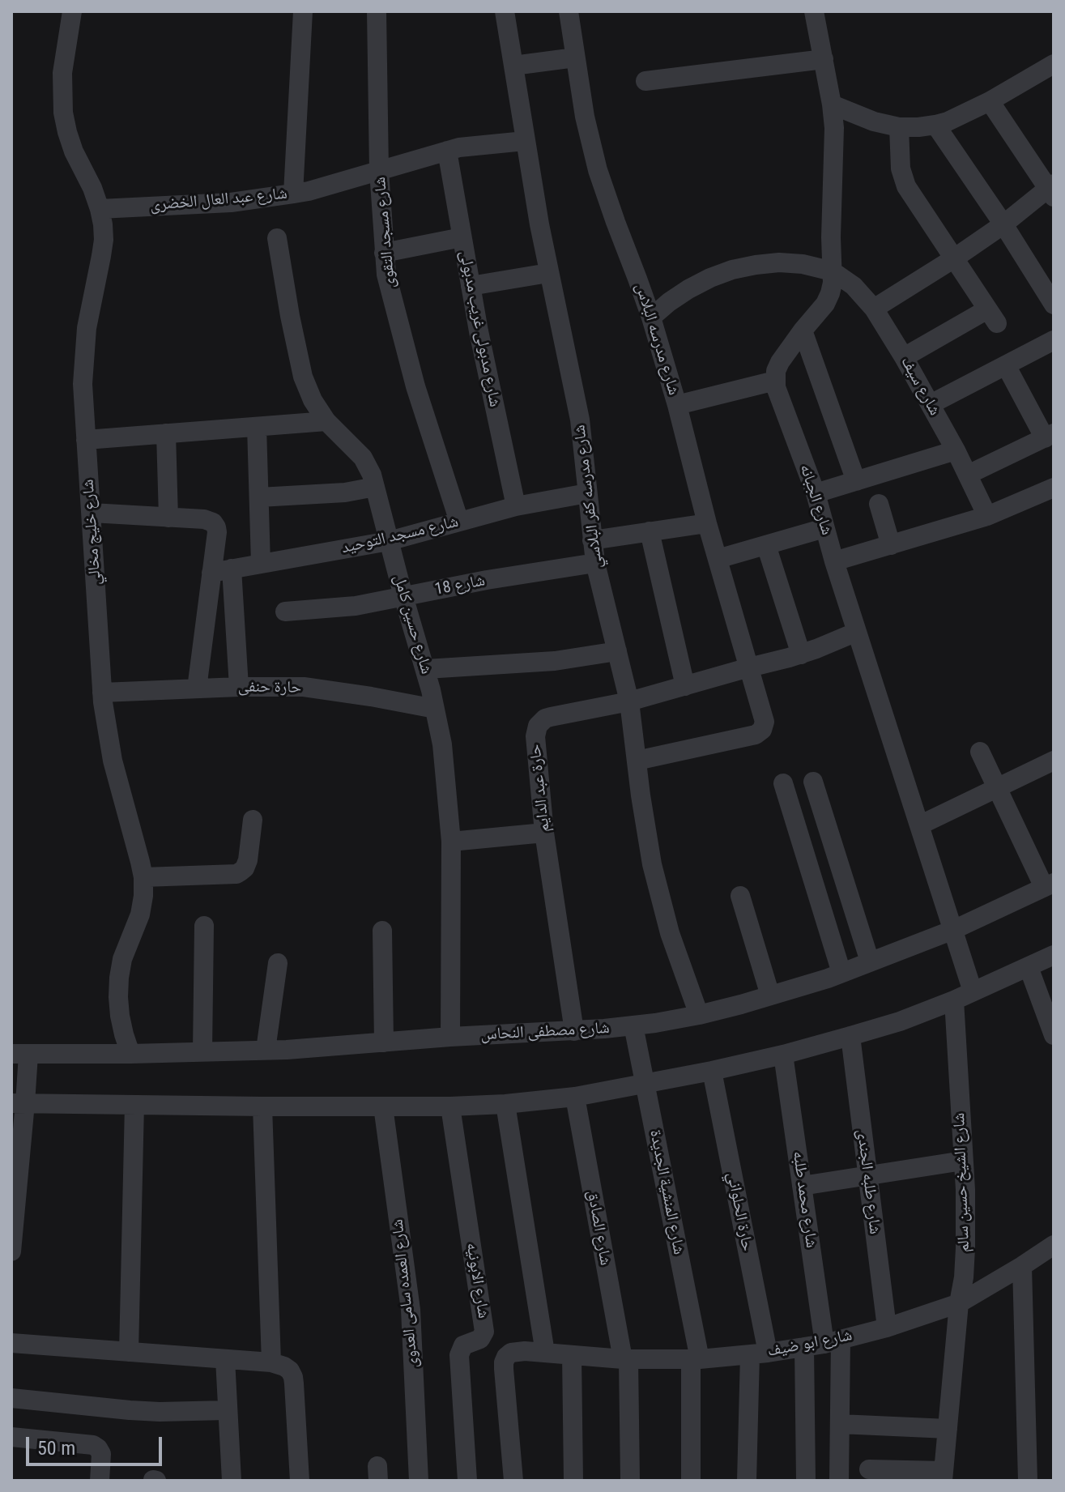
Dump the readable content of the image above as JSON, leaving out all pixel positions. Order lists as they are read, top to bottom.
{
  "streets": {
    "street": [
      "شارع عبد العال الخضرى",
      "شارع مسجد التقوى",
      "شارع مدبولى غريب مدبولى",
      "شارع مدرسه البلاس",
      "شارع سيف",
      "شارع مدرسه كفر البلاسي",
      "شارع الجبانه",
      "شارع خليج مخالي",
      "شارع مسجد التوحيد",
      "شارع 18",
      "شارع حسين كامل",
      "حارة حنفى",
      "حارة عبد الدايم",
      "شارع مصطفى النحاس",
      "شارع طلبه الجندى",
      "شارع الشيخ حسين سالم",
      "شارع المنشية الجديدة",
      "شارع محمد طلبه",
      "حارة الحلواني",
      "شارع الصادق",
      "شارع الابونيه",
      "شارع العمده سامى العدوى",
      "شارع ابو ضيف"
    ]
  },
  "crossings": [
    ["شارع عبد العال الخضرى", "شارع مسجد التقوى"],
    ["شارع عبد العال الخضرى", "شارع مدبولى غريب مدبولى"],
    ["شارع عبد العال الخضرى", "شارع مدرسه كفر البلاسي"],
    ["شارع عبد العال الخضرى", "شارع خليج مخالي"],
    ["شارع مسجد التقوى", "شارع مسجد التوحيد"],
    ["شارع مدبولى غريب مدبولى", "شارع مسجد التوحيد"],
    ["شارع مدرسه البلاس", "شارع مدرسه كفر البلاسي"],
    ["شارع مدرسه البلاس", "حارة عبد الدايم"],
    ["شارع مدرسه كفر البلاسي", "شارع مسجد التوحيد"],
    ["شارع مدرسه كفر البلاسي", "شارع 18"],
    ["شارع مدرسه كفر البلاسي", "حارة عبد الدايم"],
    ["شارع مدرسه كفر البلاسي", "شارع مصطفى النحاس"],
    ["شارع الجبانه", "حارة عبد الدايم"],
    ["شارع الجبانه", "شارع مصطفى النحاس"],
    ["شارع خليج مخالي", "حارة حنفى"],
    ["شارع خليج مخالي", "شارع مصطفى النحاس"],
    ["شارع مسجد التوحيد", "شارع حسين كامل"],
    ["شارع 18", "شارع حسين كامل"],
    ["شارع حسين كامل", "حارة حنفى"],
    ["شارع حسين كامل", "شارع مصطفى النحاس"],
    ["حارة عبد الدايم", "شارع مصطفى النحاس"],
    ["شارع مصطفى النحاس", "شارع المنشية الجديدة"],
    ["شارع طلبه الجندى", "شارع ابو ضيف"],
    ["شارع الشيخ حسين سالم", "شارع ابو ضيف"],
    ["شارع المنشية الجديدة", "شارع ابو ضيف"],
    ["شارع محمد طلبه", "شارع ابو ضيف"],
    ["حارة الحلواني", "شارع ابو ضيف"],
    ["شارع الصادق", "شارع ابو ضيف"]
  ],
  "scale_bar": "50 m"
}
